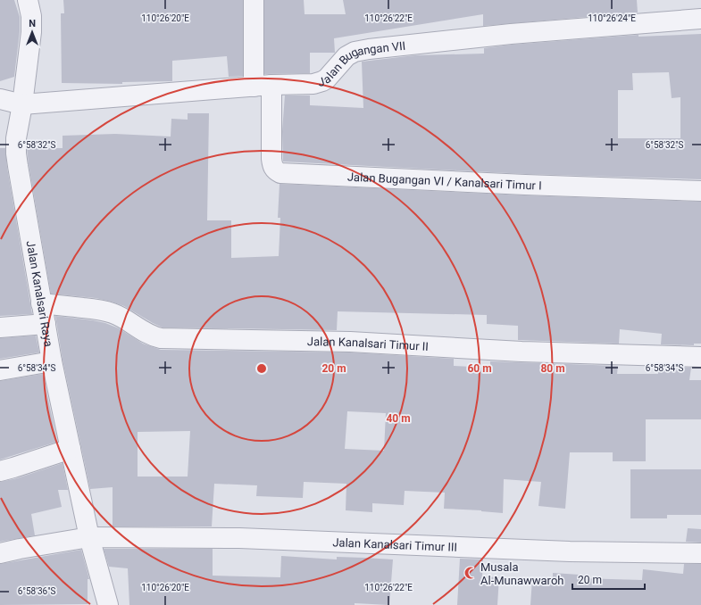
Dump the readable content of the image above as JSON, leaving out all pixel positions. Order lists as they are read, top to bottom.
{
  "streets": {
    "street": [
      "Jalan Bugangan VII",
      "Jalan Bugangan VI / Kanalsari Timur I",
      "Jalan Kanalsari Raya",
      "Jalan Kanalsari Timur II",
      "Jalan Kanalsari Timur III"
    ]
  },
  "crossings": [
    ["Jalan Bugangan VII", "Jalan Bugangan VI / Kanalsari Timur I"],
    ["Jalan Bugangan VII", "Jalan Kanalsari Raya"],
    ["Jalan Kanalsari Raya", "Jalan Kanalsari Timur II"],
    ["Jalan Kanalsari Raya", "Jalan Kanalsari Timur III"]
  ],
  "places": {
    "mosque": ["Musala Al-Munawwaroh"]
  },
  "scale_bar": "20 m",
  "north": "top",
  "coordinates": [
    "110°26'20\"E",
    "110°26'22\"E",
    "110°26'24\"E",
    "6°58'32\"S",
    "6°58'34\"S",
    "6°58'36\"S"
  ],
  "rings": [
    "20 m",
    "60 m",
    "80 m",
    "40 m"
  ]
}
